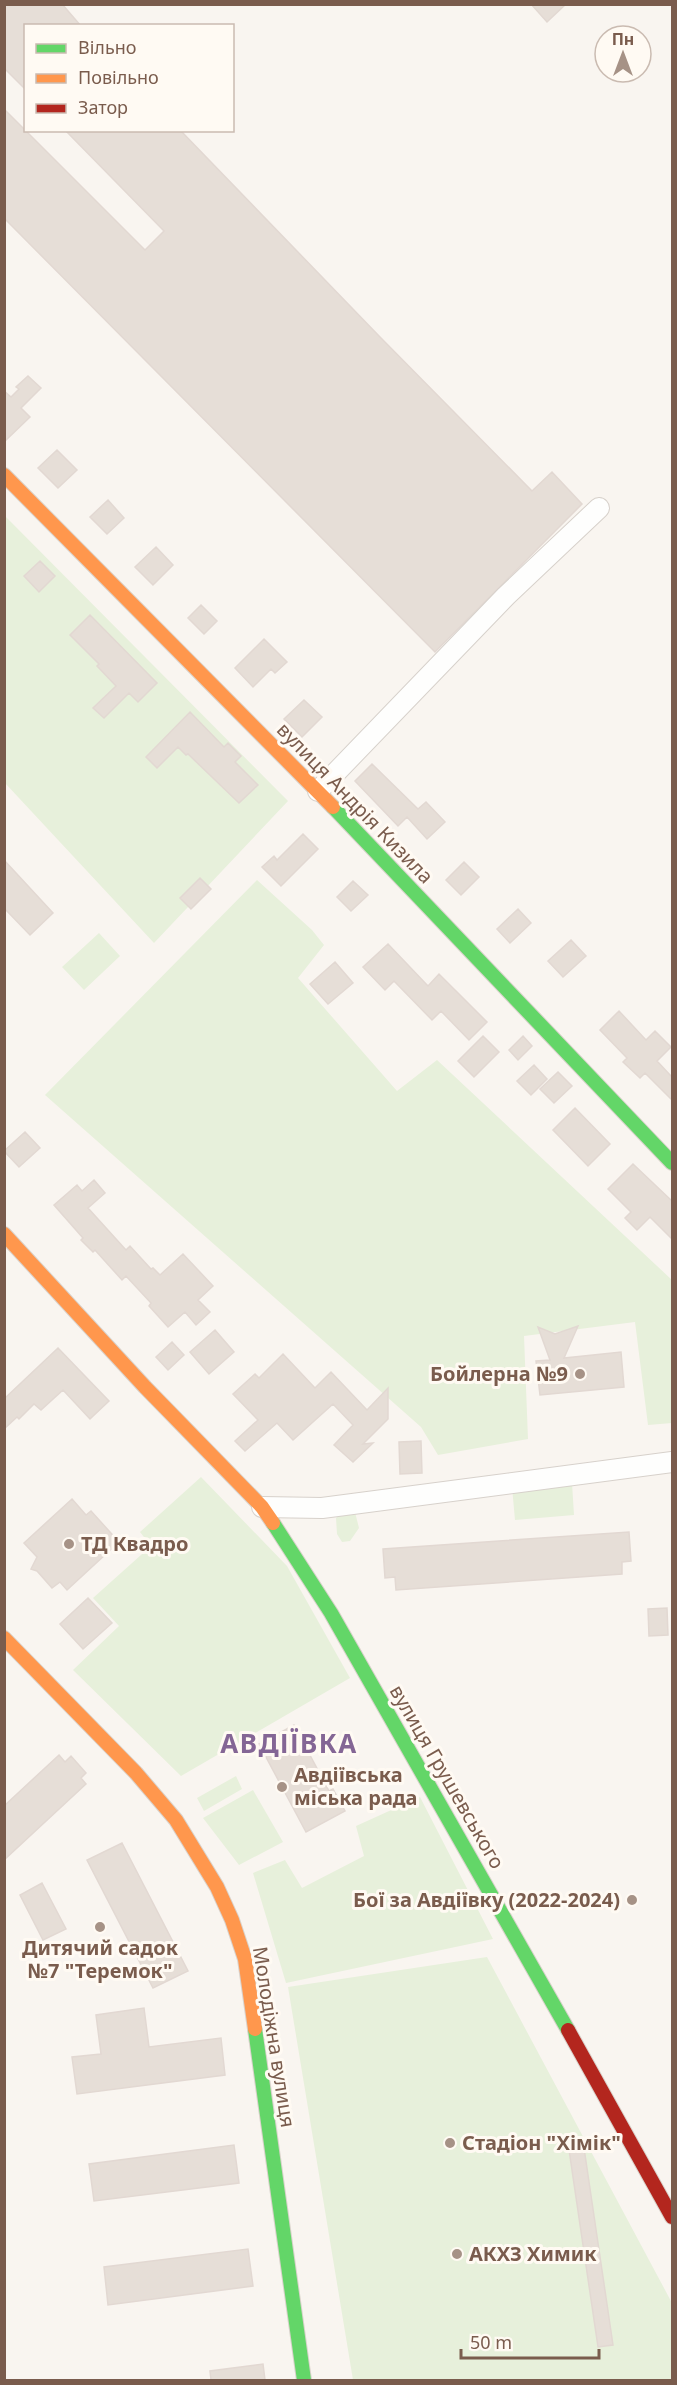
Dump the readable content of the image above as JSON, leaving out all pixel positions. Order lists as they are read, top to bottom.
{
  "streets": {
    "street": ["вулиця Андрія Кизила", "вулиця Грушевського", "Молодіжна вулиця"]
  },
  "districts": ["АВДІЇВКА"],
  "places": [
    "Бойлерна №9",
    "ТД Квадро",
    "Авдіївська міська рада",
    "Бої за Авдіївку (2022-2024)",
    "Дитячий садок №7 \"Теремок\"",
    "Стадіон \"Хімік\"",
    "АКХЗ Химик"
  ],
  "legend": ["Вільно", "Повільно", "Затор"],
  "scale_bar": "50 m",
  "north": "top"
}
